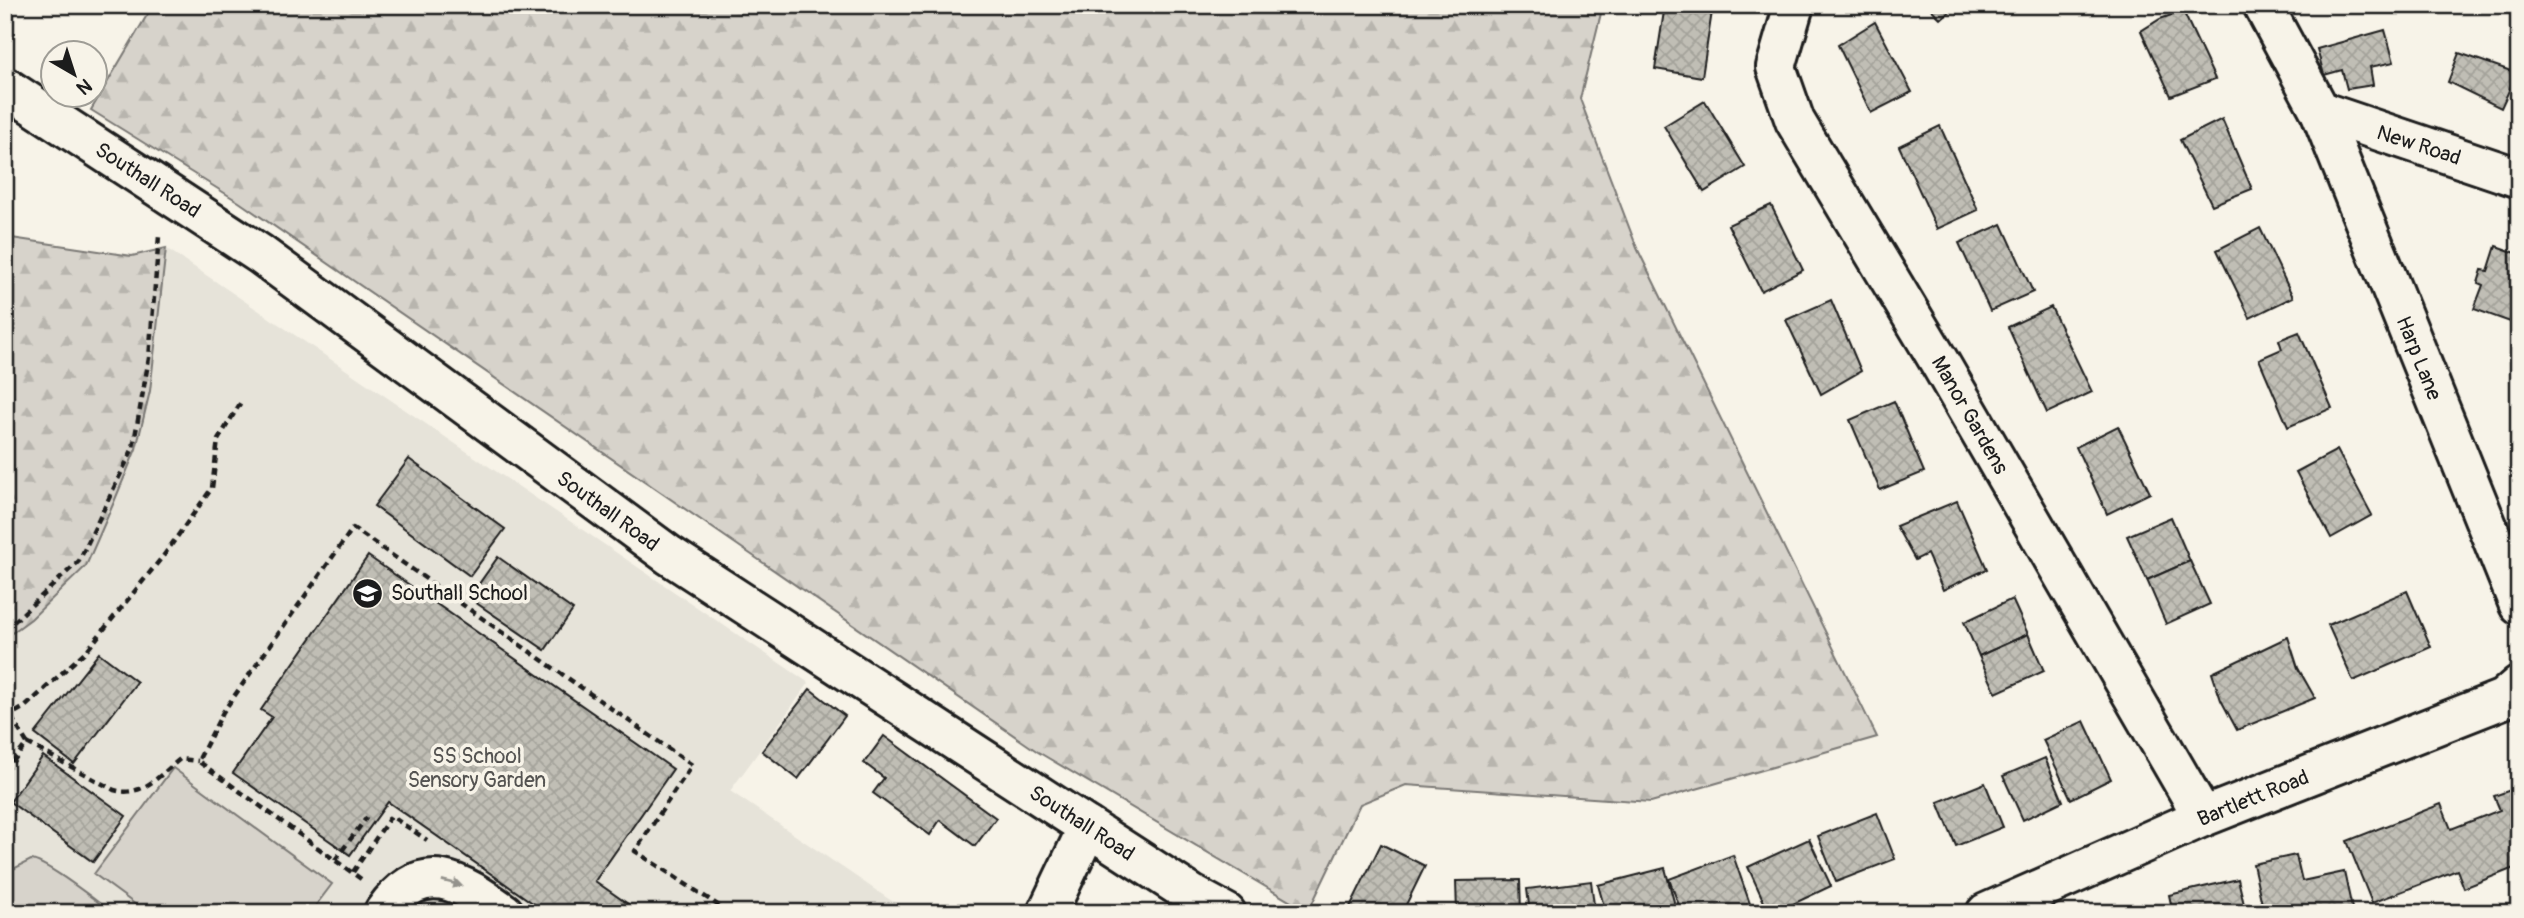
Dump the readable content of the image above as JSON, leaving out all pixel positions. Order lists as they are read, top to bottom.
{
  "streets": {
    "street": [
      "New Road",
      "Southall Road",
      "Harp Lane",
      "Manor Gardens",
      "Bartlett Road"
    ]
  },
  "crossings": [
    ["New Road", "Harp Lane"],
    ["Manor Gardens", "Bartlett Road"]
  ],
  "parks": ["SS School Sensory Garden"],
  "places": {
    "school or university": ["Southall School"]
  },
  "north": "bottom right"
}
